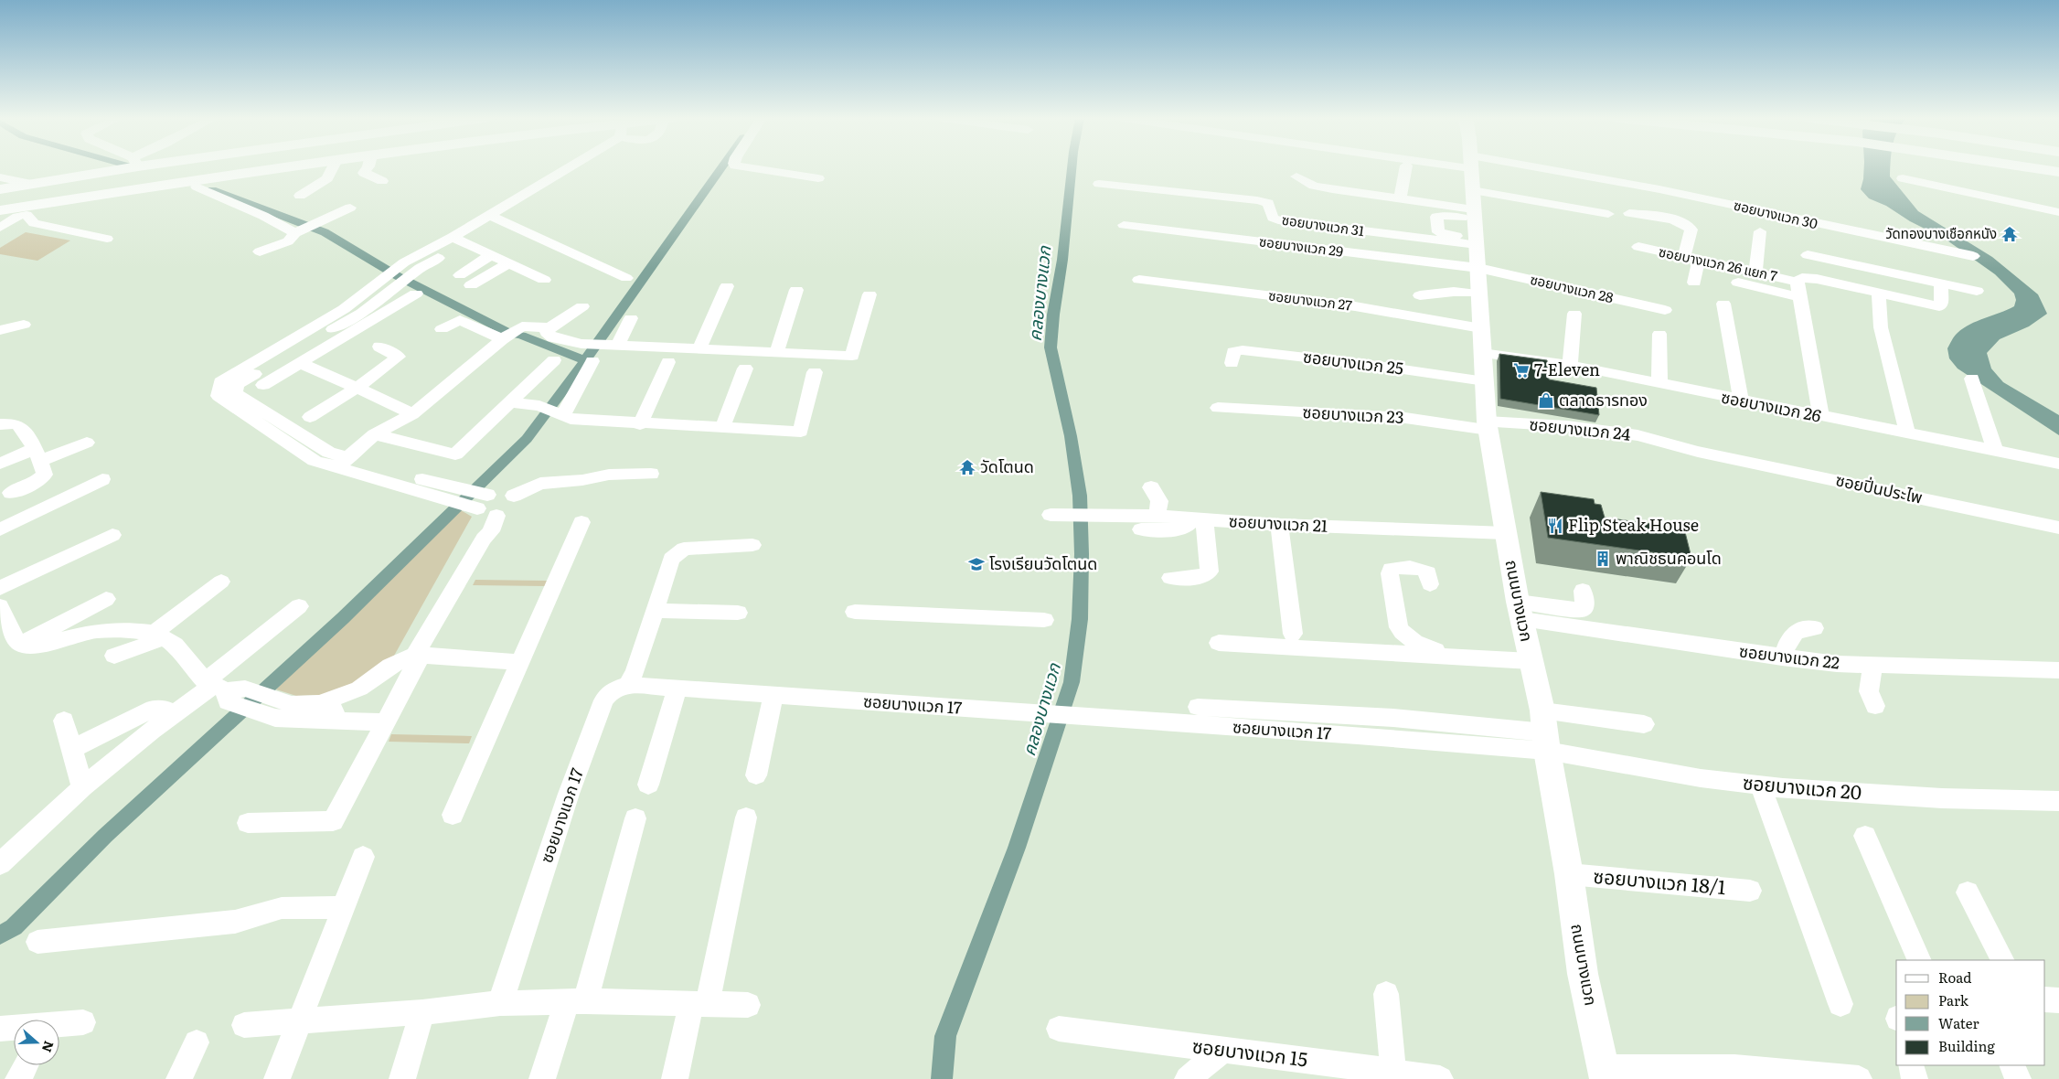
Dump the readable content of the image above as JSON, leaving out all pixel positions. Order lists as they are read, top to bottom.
{
  "streets": {
    "main road": ["ถนนบางแวก"],
    "street": [
      "ซอยบางแวก 30",
      "ซอยบางแวก 31",
      "ซอยบางแวก 29",
      "ซอยบางแวก 26 แยก 7",
      "ซอยบางแวก 28",
      "ซอยบางแวก 27",
      "ซอยบางแวก 25",
      "ซอยบางแวก 26",
      "ซอยบางแวก 23",
      "ซอยบางแวก 24",
      "ซอยปิ่นประไพ",
      "ซอยบางแวก 21",
      "ซอยบางแวก 22",
      "ซอยบางแวก 17",
      "ซอยบางแวก 20",
      "ซอยบางแวก 18/1",
      "ซอยบางแวก 15"
    ]
  },
  "crossings": [
    ["ซอยบางแวก 30", "ซอยบางแวก 31"],
    ["ซอยบางแวก 30", "ซอยบางแวก 29"],
    ["ซอยบางแวก 30", "ซอยบางแวก 28"],
    ["ซอยบางแวก 30", "ถนนบางแวก"],
    ["ซอยบางแวก 31", "ซอยบางแวก 29"],
    ["ซอยบางแวก 31", "ซอยบางแวก 28"],
    ["ซอยบางแวก 31", "ถนนบางแวก"],
    ["ซอยบางแวก 29", "ซอยบางแวก 28"],
    ["ซอยบางแวก 29", "ถนนบางแวก"],
    ["ซอยบางแวก 28", "ถนนบางแวก"],
    ["ซอยบางแวก 27", "ถนนบางแวก"],
    ["ซอยบางแวก 25", "ถนนบางแวก"],
    ["ซอยบางแวก 26", "ถนนบางแวก"],
    ["ซอยบางแวก 23", "ซอยบางแวก 24"],
    ["ซอยบางแวก 23", "ถนนบางแวก"],
    ["ซอยบางแวก 24", "ซอยปิ่นประไพ"],
    ["ซอยบางแวก 24", "ถนนบางแวก"],
    ["ซอยบางแวก 21", "ถนนบางแวก"],
    ["ถนนบางแวก", "ซอยบางแวก 22"],
    ["ถนนบางแวก", "ซอยบางแวก 17"],
    ["ถนนบางแวก", "ซอยบางแวก 20"],
    ["ถนนบางแวก", "ซอยบางแวก 18/1"],
    ["ซอยบางแวก 17", "ซอยบางแวก 20"]
  ],
  "water": ["คลองบางแวก"],
  "places": {
    "temple": ["วัดทองบางเชือกหนัง", "วัดโตนด"],
    "supermarket": ["7-Eleven"],
    "shop": ["ตลาดธารทอง"],
    "restaurant": ["Flip Steak House"],
    "building": ["พาณิชธนคอนโด"],
    "school or university": ["โรงเรียนวัดโตนด"]
  },
  "legend": [
    "Road",
    "Park",
    "Water",
    "Building"
  ],
  "north": "right"
}
